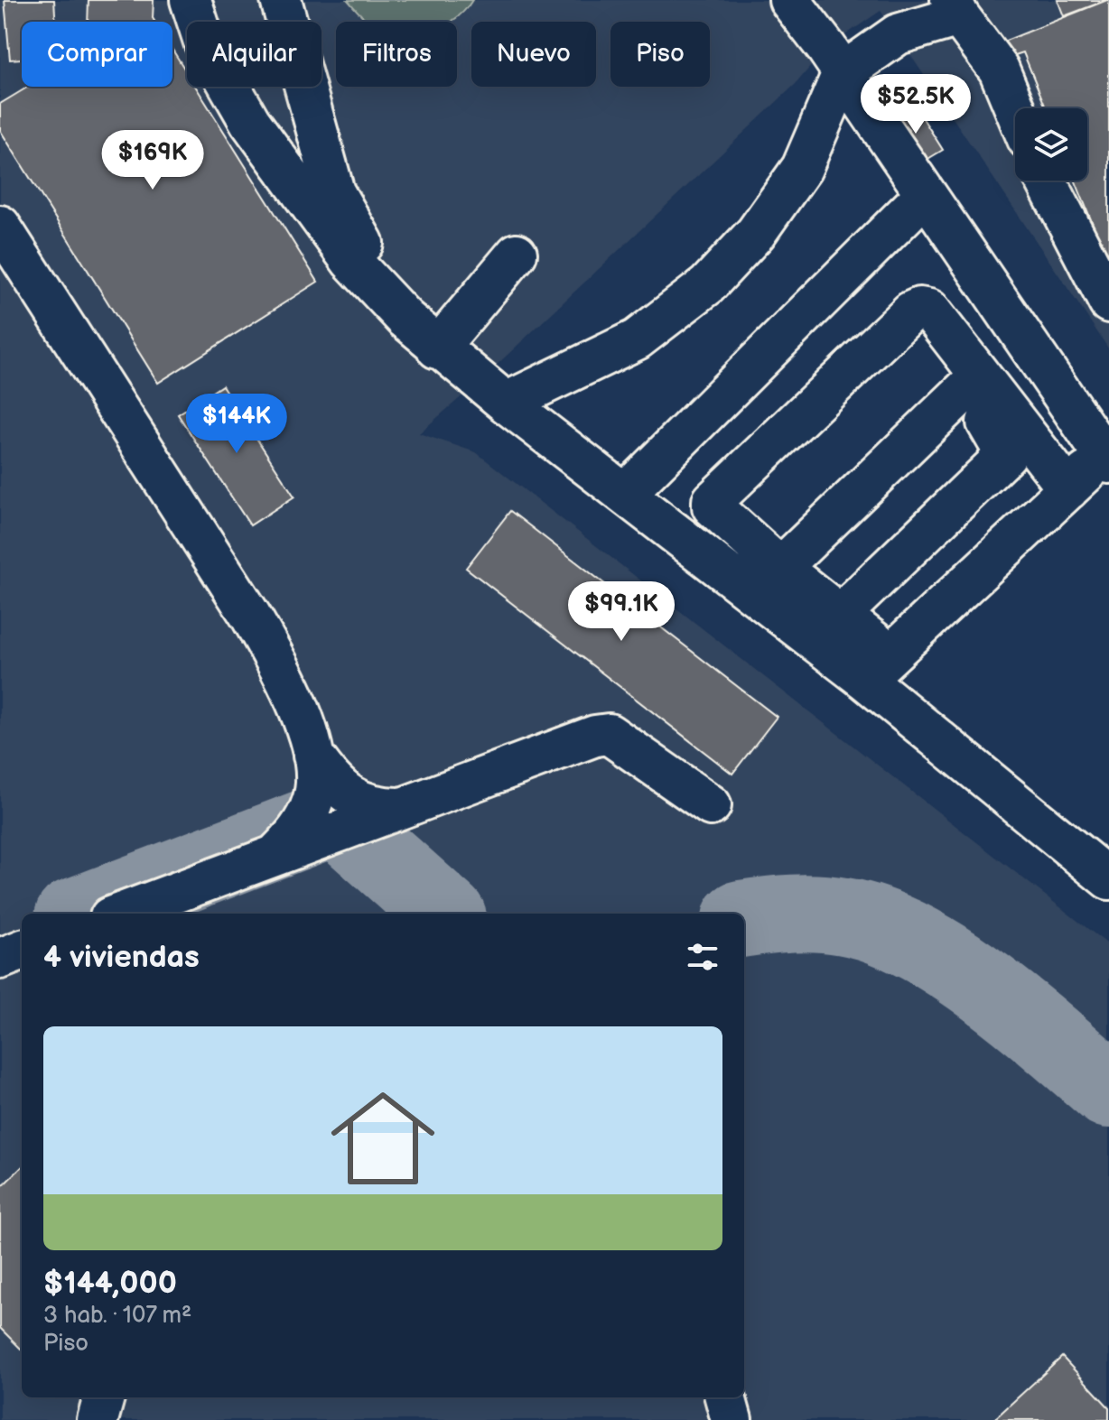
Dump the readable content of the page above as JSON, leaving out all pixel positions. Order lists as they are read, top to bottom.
{
  "page": {
    "chip": [
      "Comprar",
      "Alquilar",
      "Filtros",
      "Nuevo",
      "Piso"
    ],
    "price": [
      "$52.5K",
      "$169K",
      "$144K",
      "$99.1K"
    ],
    "heading": "4 viviendas",
    "list": [
      {
        "name": "$144,000",
        "note": "3 hab. · 107 m² · Piso"
      }
    ]
  }
}
